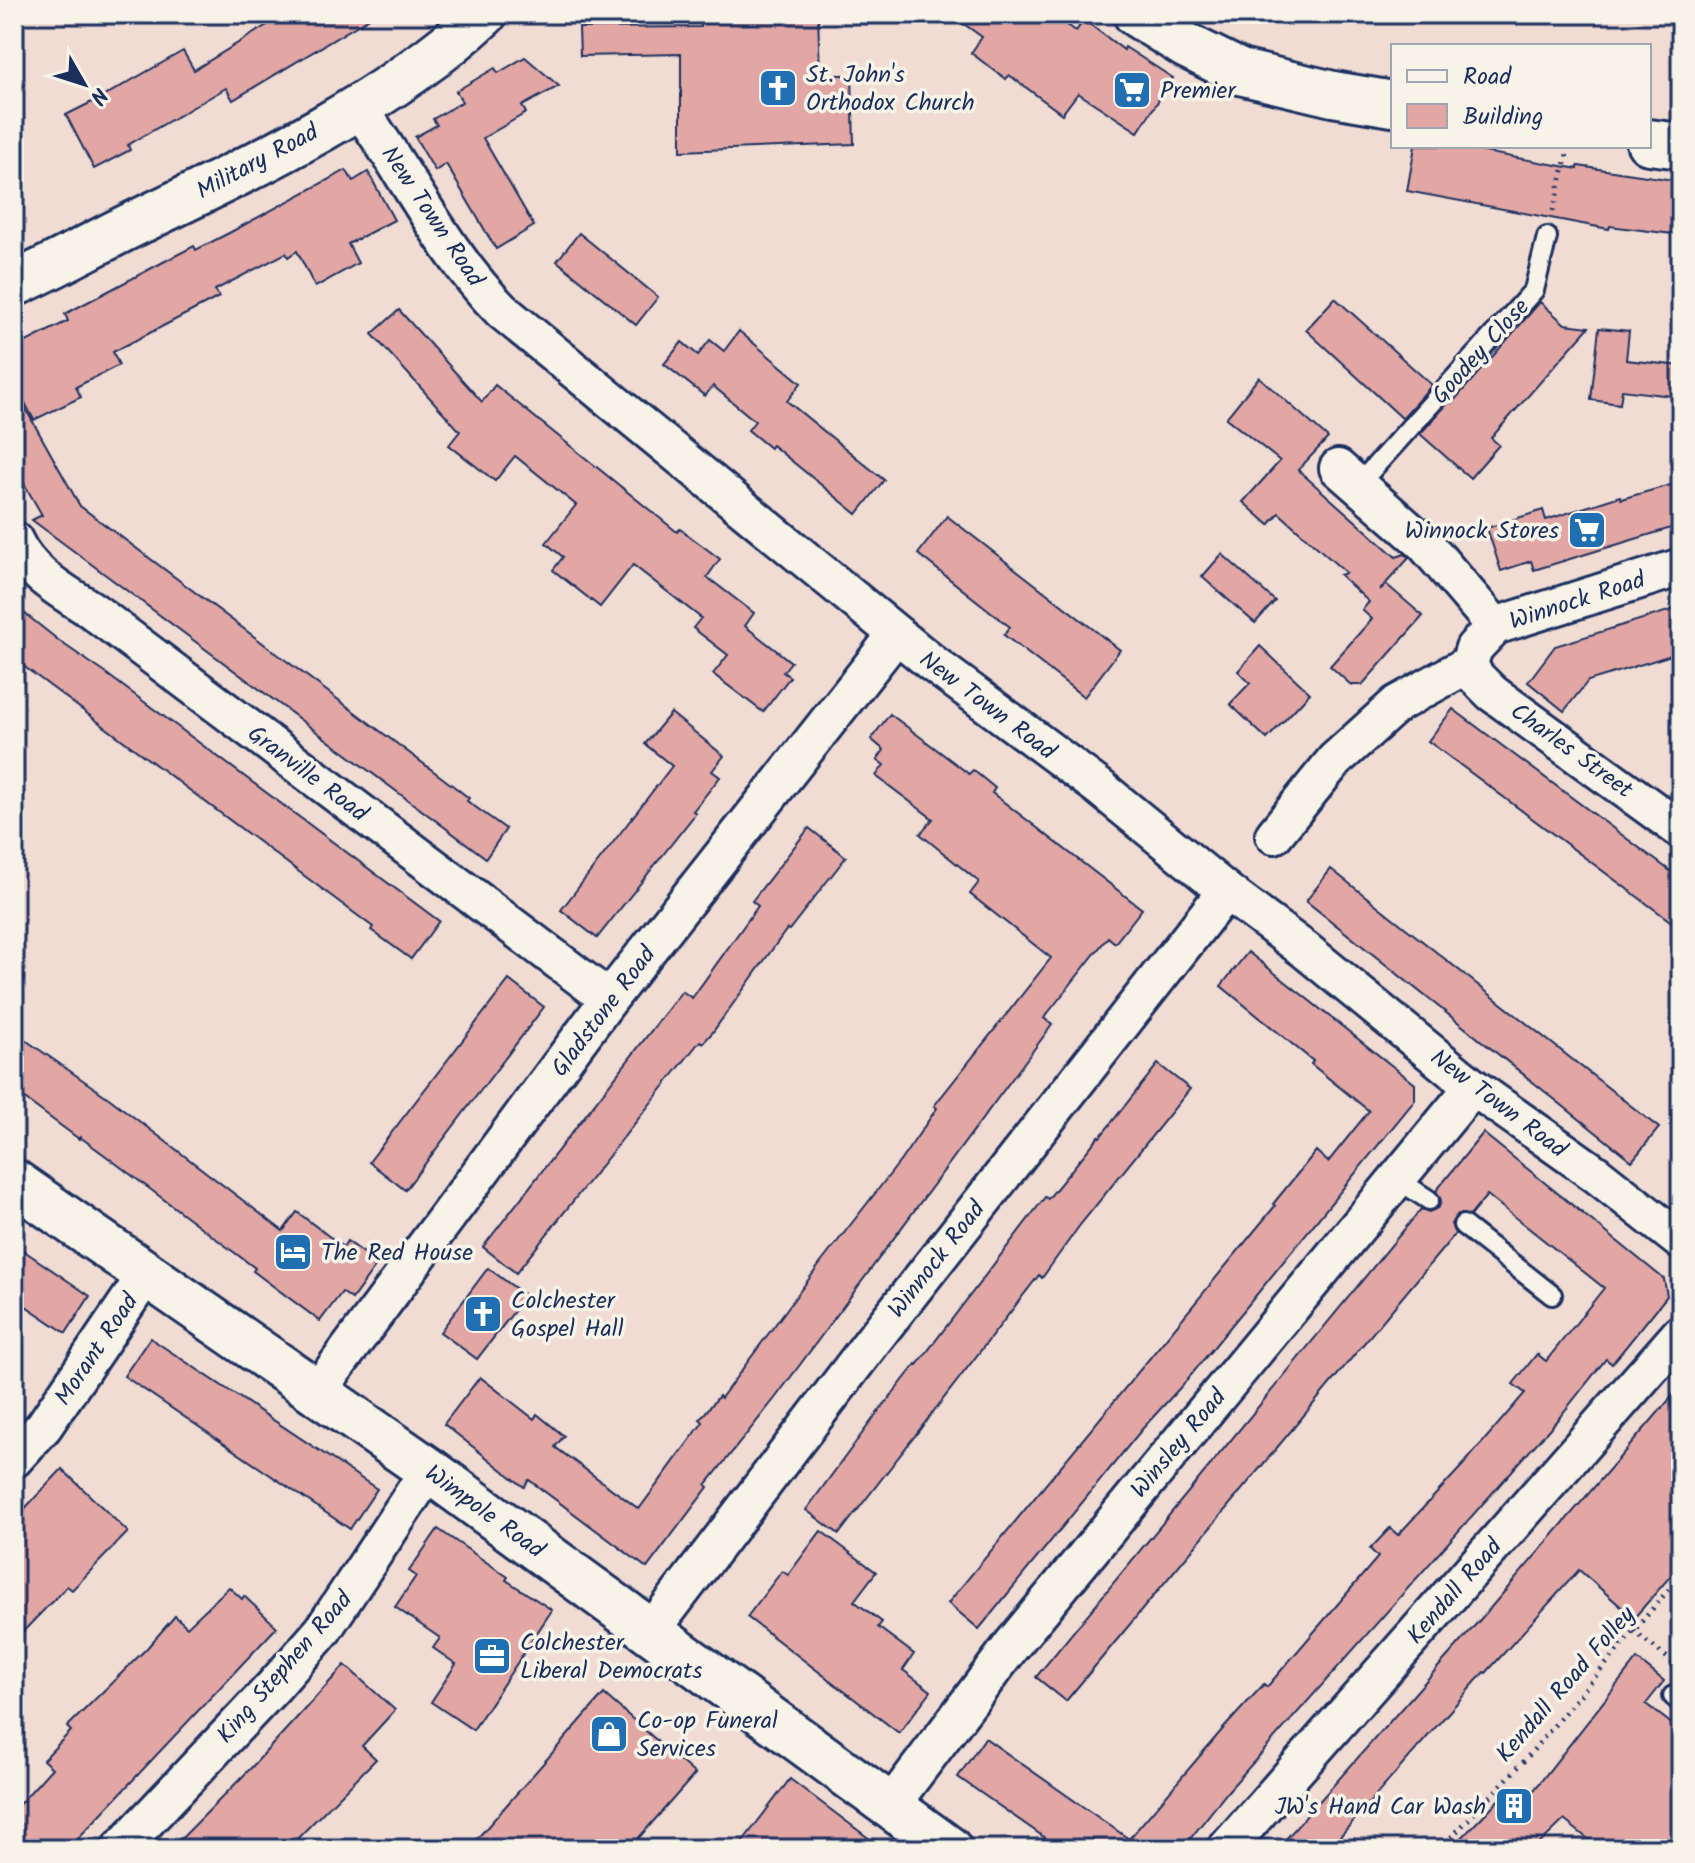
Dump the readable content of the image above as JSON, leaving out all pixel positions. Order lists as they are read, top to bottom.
{
  "streets": {
    "street": [
      "Military Road",
      "New Town Road",
      "Goodey Close",
      "Winnock Road",
      "Charles Street",
      "Granville Road",
      "Gladstone Road",
      "Morant Road",
      "Winsley Road",
      "Wimpole Road",
      "Kendall Road",
      "King Stephen Road"
    ],
    "path": ["Kendall Road Folley"]
  },
  "crossings": [
    ["Military Road", "New Town Road"],
    ["New Town Road", "Winnock Road"],
    ["New Town Road", "Gladstone Road"],
    ["New Town Road", "Winsley Road"],
    ["Goodey Close", "Winnock Road"],
    ["Winnock Road", "Charles Street"],
    ["Winnock Road", "Wimpole Road"],
    ["Granville Road", "Gladstone Road"],
    ["Gladstone Road", "Wimpole Road"],
    ["Morant Road", "Wimpole Road"],
    ["Winsley Road", "Wimpole Road"],
    ["Wimpole Road", "King Stephen Road"]
  ],
  "places": {
    "church": ["St. John's Orthodox Church", "Colchester Gospel Hall"],
    "supermarket": ["Premier", "Winnock Stores"],
    "hotel": ["The Red House"],
    "office": ["Colchester Liberal Democrats"],
    "shop": ["Co-op Funeral Services"],
    "building": ["JW's Hand Car Wash"]
  },
  "legend": ["Road", "Building"],
  "north": "bottom right"
}
